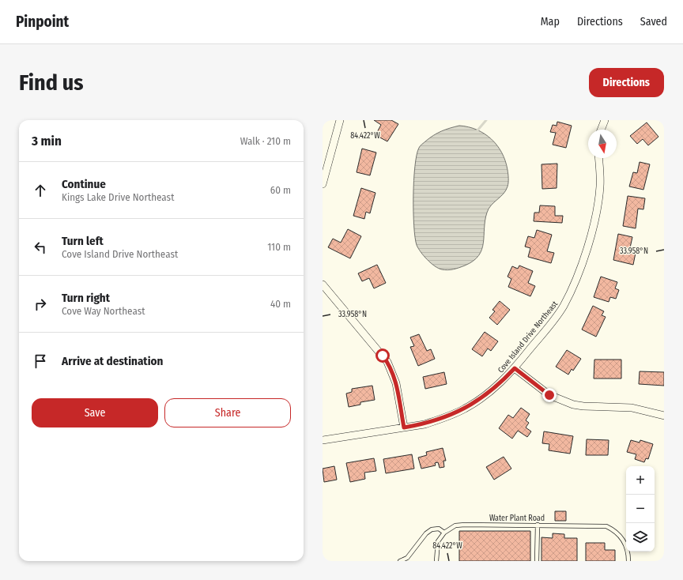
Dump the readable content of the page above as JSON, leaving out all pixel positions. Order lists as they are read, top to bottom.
{
  "streets": {
    "street": ["Cove Island Drive Northeast"],
    "lane": ["Water Plant Road"]
  },
  "north": "bottom",
  "page": {
    "header": "Pinpoint",
    "nav": ["Map", "Directions", "Saved"],
    "buttons": [
      "Directions",
      ["Save", "Share"]
    ],
    "title": "Find us",
    "heading": ["3 min", "Walk · 210 m"],
    "list": [
      ["Continue", "Kings Lake Drive Northeast", "60 m"],
      ["Turn left", "Cove Island Drive Northeast", "110 m"],
      ["Turn right", "Cove Way Northeast", "40 m"],
      "Arrive at destination"
    ],
    "map_buttons": ["+", "−"]
  },
  "coordinates": ["84.422°W", "33.958°N"]
}
